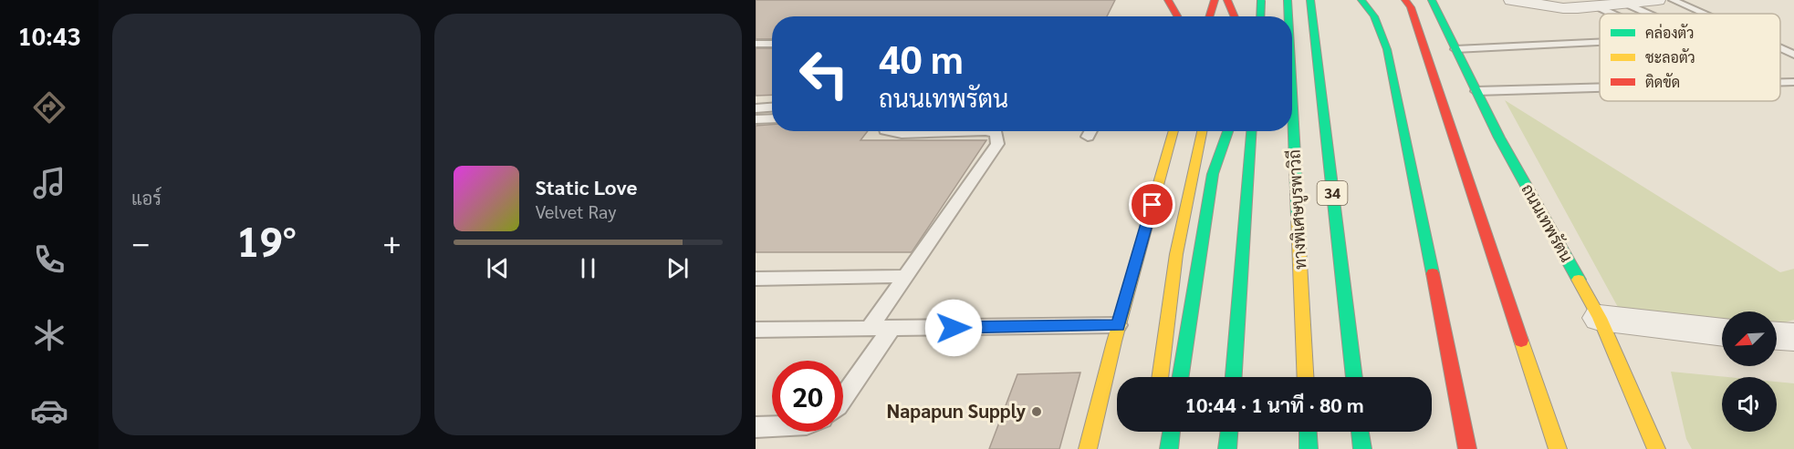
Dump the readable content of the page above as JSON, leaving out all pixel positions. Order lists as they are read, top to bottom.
{
  "streets": {
    "main road": ["34", "ทางพิเศษบูรพาวิถี", "ถนนเทพรัตน"]
  },
  "places": ["Napapun Supply"],
  "legend": ["คล่องตัว", "ชะลอตัว", "ติดขัด"],
  "north": "bottom left",
  "page": {
    "tabs": "10:43",
    "tile": "แอร์",
    "turn": ["40 m", "ถนนเทพรัตน"],
    "song": ["Static Love", "Velvet Ray"],
    "heat": ["−", "19°", "+"],
    "limit": "20",
    "trip": "10:44 · 1 นาที · 80 m"
  }
}
